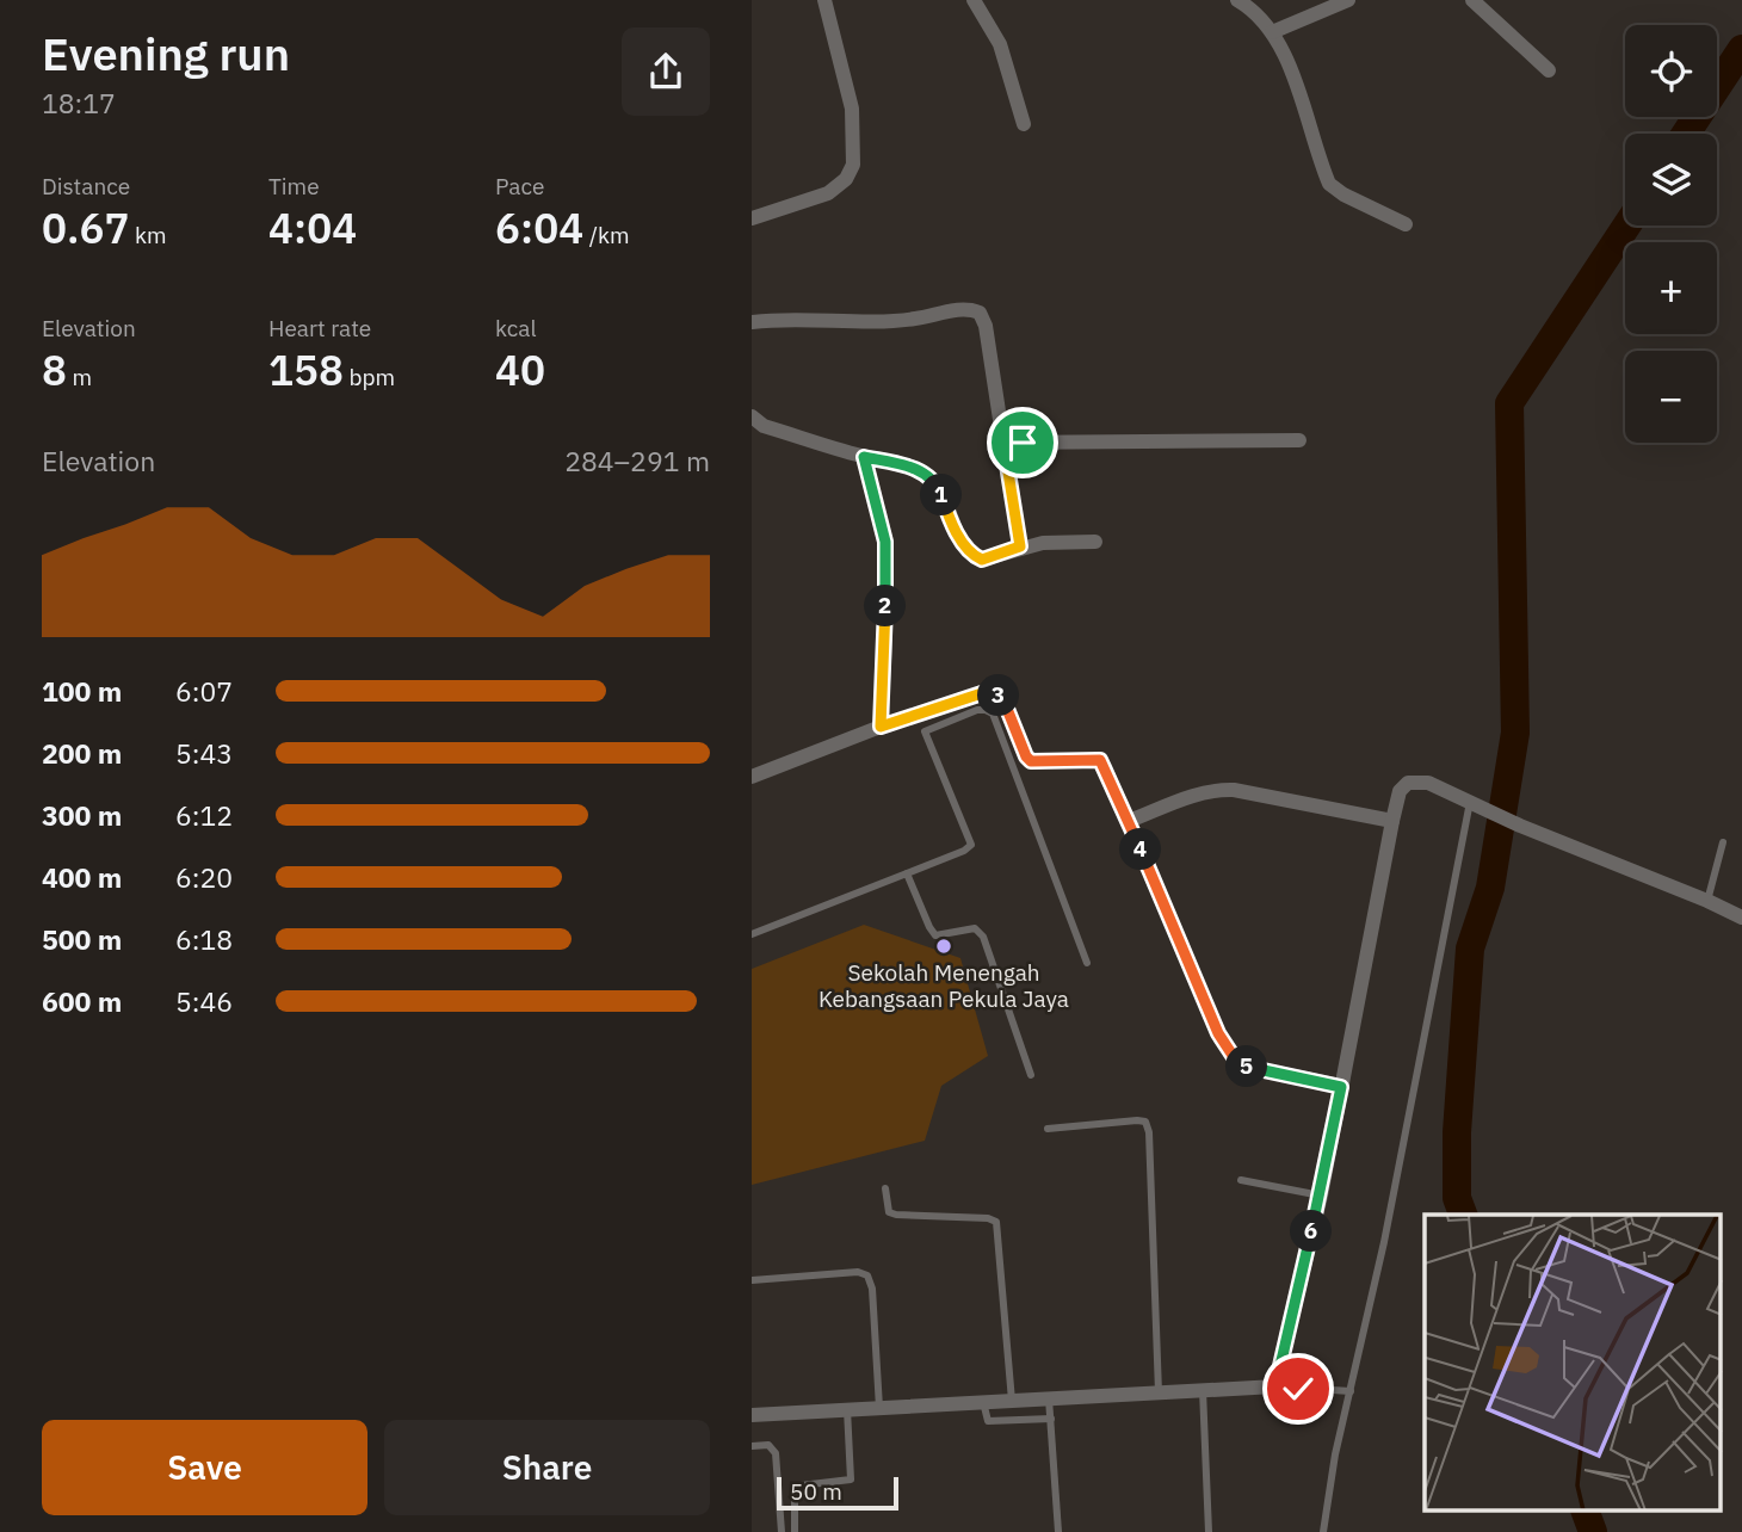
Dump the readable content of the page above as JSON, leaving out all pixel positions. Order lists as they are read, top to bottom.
{
  "places": ["Sekolah Menengah Kebangsaan Pekula Jaya"],
  "scale_bar": "50 m",
  "page": {
    "heading": ["Evening run", "18:17"],
    "map_buttons": ["+", "−"],
    "stats": [
      ["Distance", "0.67 km"],
      ["Time", "4:04"],
      ["Pace", "6:04 /km"],
      ["Elevation", "8 m"],
      ["Heart rate", "158 bpm"],
      ["kcal", "40"]
    ],
    "chart": ["Elevation", "284–291 m"],
    "pins": [
      "1",
      "2",
      "3",
      "4",
      "5",
      "6"
    ],
    "list": [
      {
        "name": "100 m",
        "note": "6:07"
      },
      {
        "name": "200 m",
        "note": "5:43"
      },
      {
        "name": "300 m",
        "note": "6:12"
      },
      {
        "name": "400 m",
        "note": "6:20"
      },
      {
        "name": "500 m",
        "note": "6:18"
      },
      {
        "name": "600 m",
        "note": "5:46"
      }
    ],
    "buttons": ["Save", "Share"],
    "scale": "50 m"
  }
}
